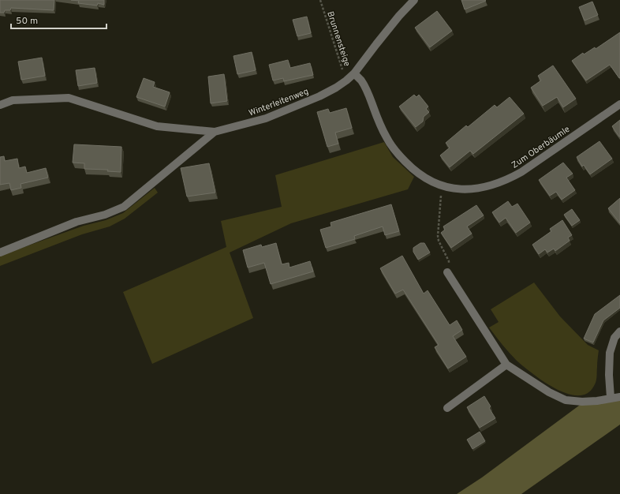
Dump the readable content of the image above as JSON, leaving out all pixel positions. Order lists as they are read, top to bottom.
{
  "streets": {
    "street": ["Winterleitenweg", "Zum Oberbäumle"],
    "path": ["Brunnensteige"]
  },
  "crossings": [
    ["Brunnensteige", "Winterleitenweg"],
    ["Winterleitenweg", "Zum Oberbäumle"]
  ],
  "scale_bar": "50 m"
}
